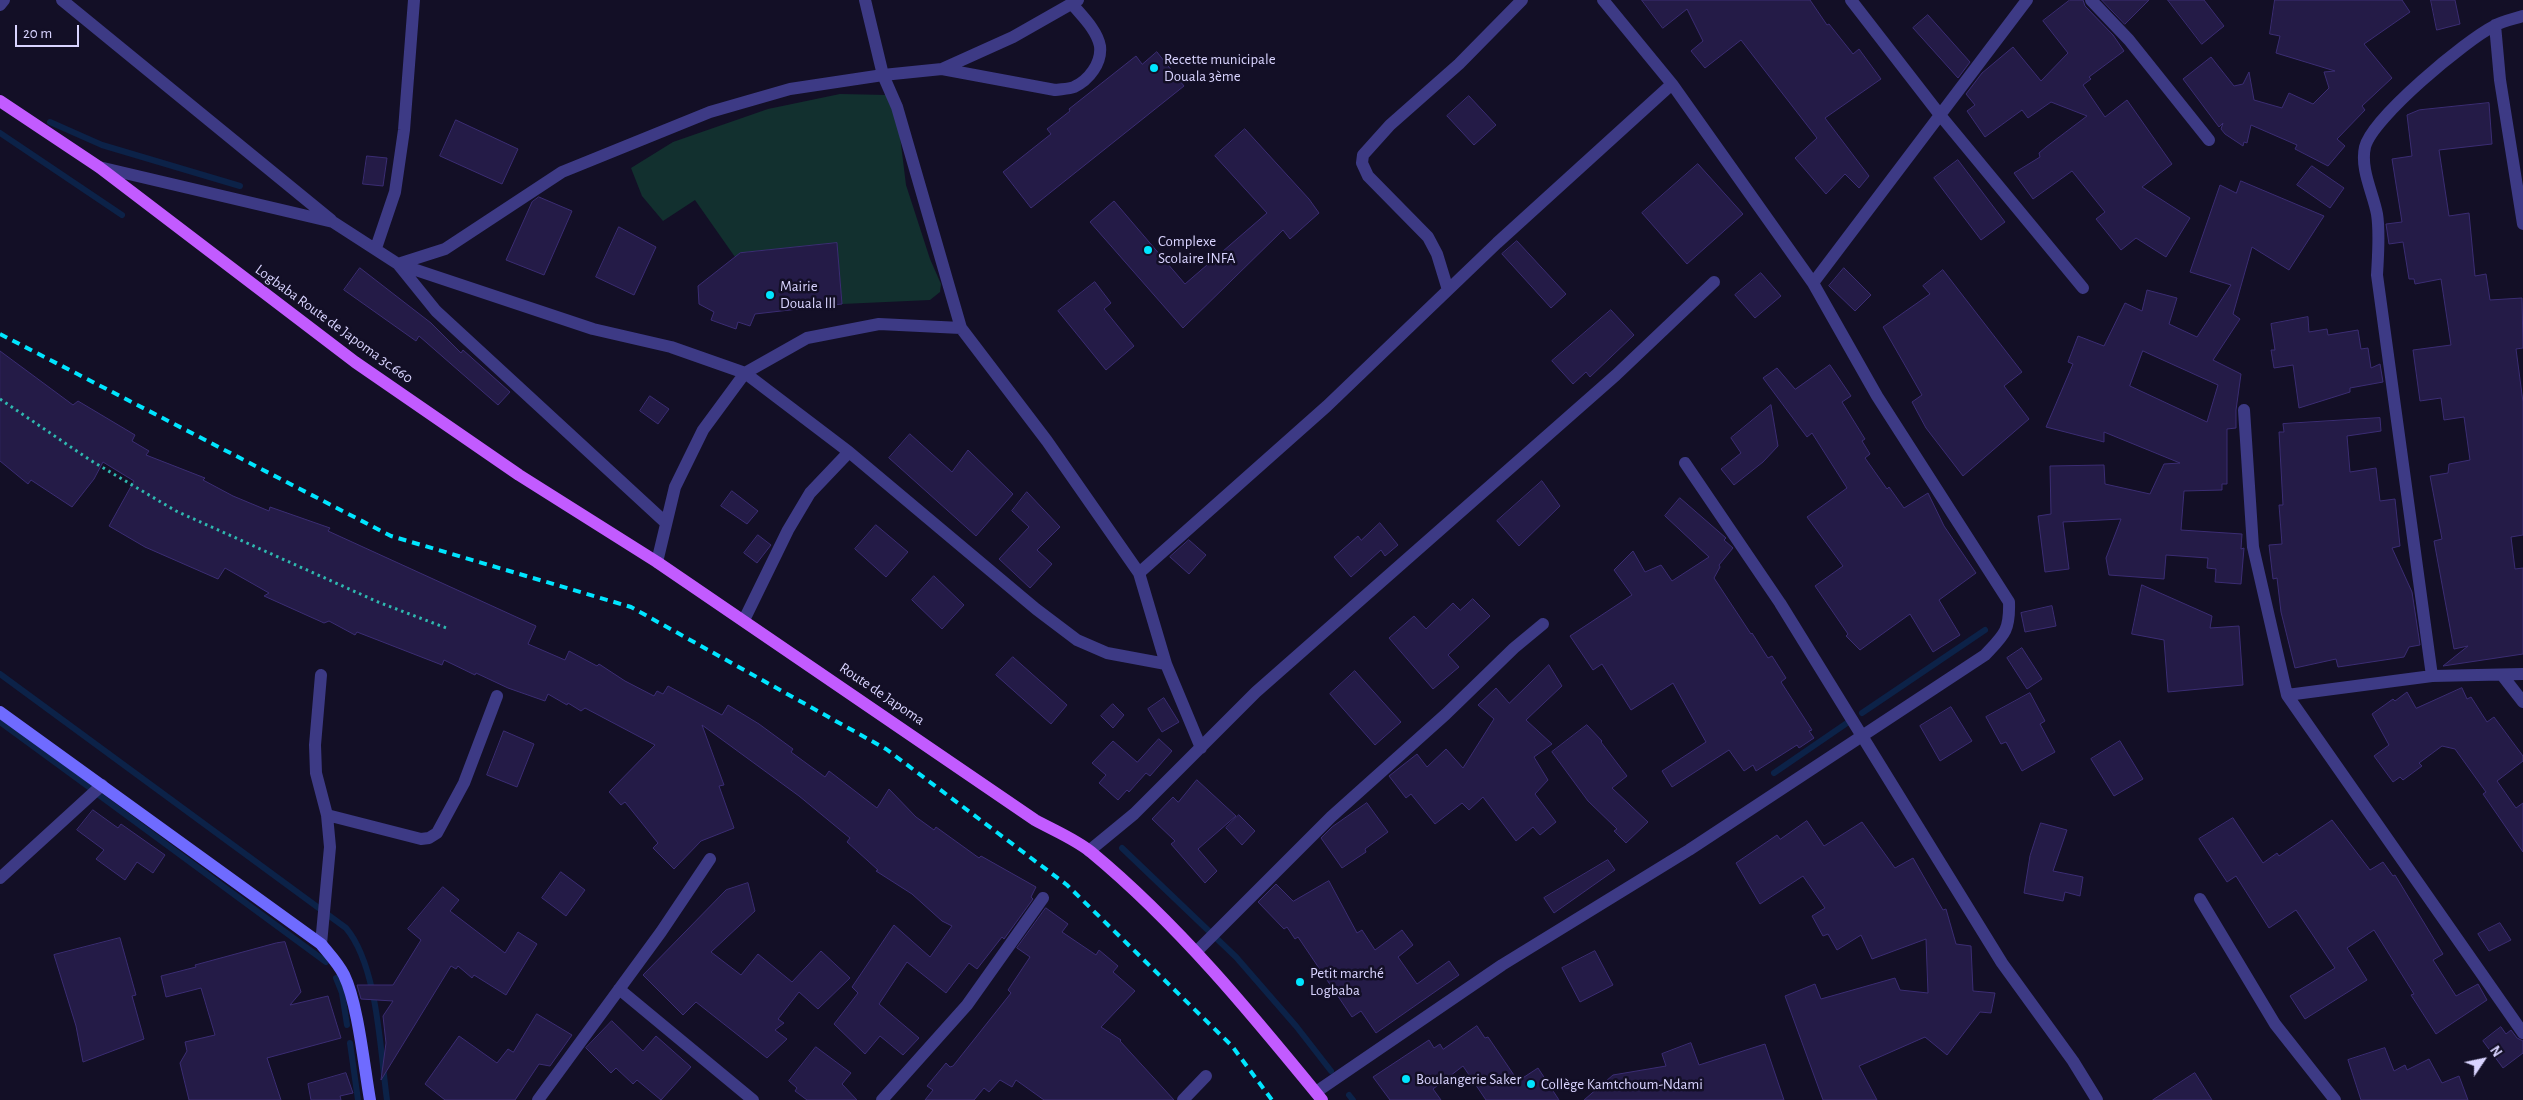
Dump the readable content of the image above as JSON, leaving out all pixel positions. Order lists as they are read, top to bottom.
{
  "streets": {
    "main road": ["Logbaba Route de Japoma 3c.660", "Route de Japoma"]
  },
  "crossings": [
    ["Logbaba Route de Japoma 3c.660", "Route de Japoma"]
  ],
  "places": [
    "Recette municipale Douala 3ème",
    "Complexe Scolaire INFA",
    "Mairie Douala lll",
    "Petit marché Logbaba",
    "Boulangerie Saker",
    "Collège Kamtchoum-Ndami"
  ],
  "scale_bar": "20 m",
  "north": "top right"
}
